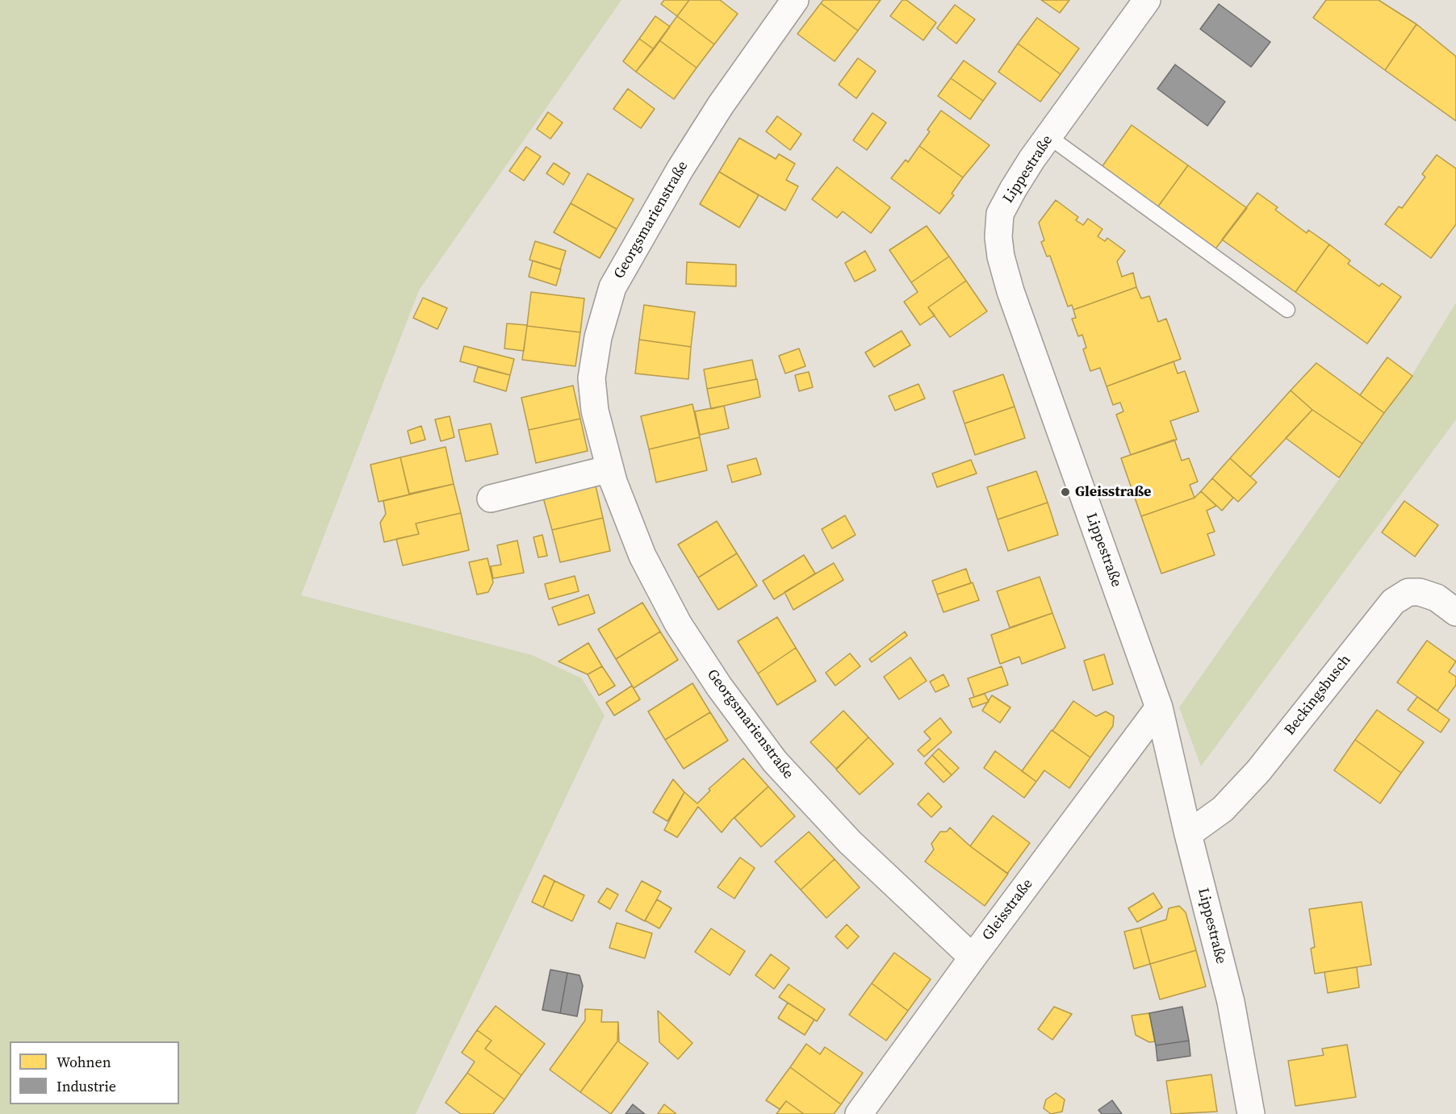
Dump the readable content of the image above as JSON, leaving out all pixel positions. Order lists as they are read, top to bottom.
{
  "streets": {
    "street": [
      "Lippestraße",
      "Georgsmarienstraße",
      "Beckingsbusch",
      "Gleisstraße"
    ]
  },
  "crossings": [
    ["Lippestraße", "Beckingsbusch"],
    ["Lippestraße", "Gleisstraße"],
    ["Georgsmarienstraße", "Gleisstraße"]
  ],
  "places": ["Gleisstraße"],
  "legend": ["Wohnen", "Industrie"]
}
